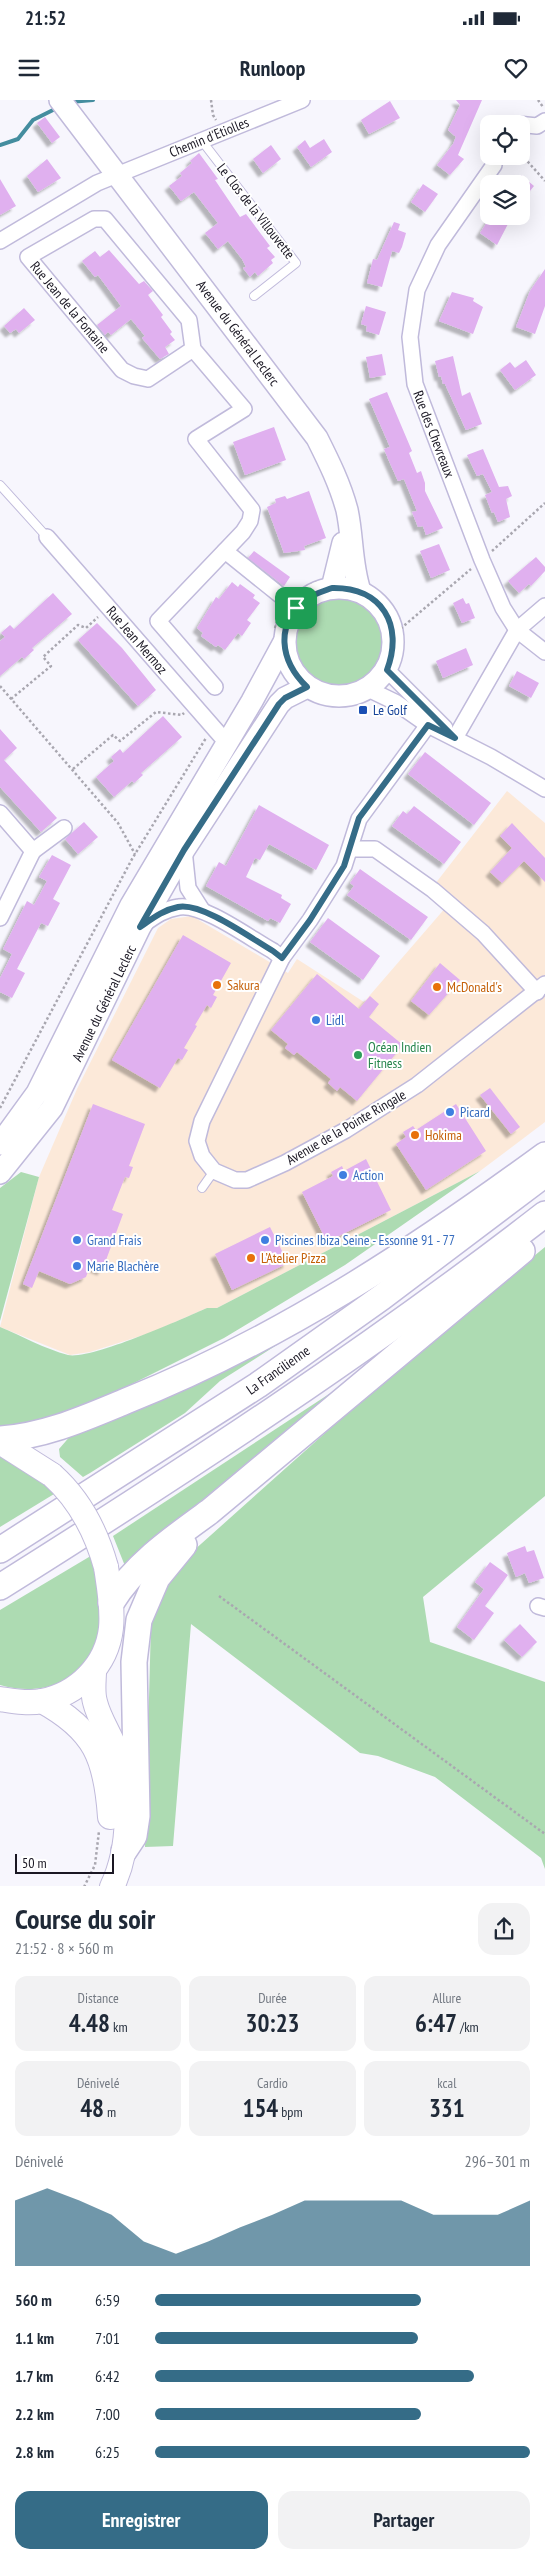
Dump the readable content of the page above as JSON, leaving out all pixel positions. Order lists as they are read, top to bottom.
{
  "streets": {
    "highway": ["La Francilienne"],
    "main road": ["Avenue du Général Leclerc"],
    "street": [
      "Chemin d'Etiolles",
      "Rue Jean de la Fontaine",
      "Rue des Chevreaux",
      "Rue Jean Mermoz",
      "Avenue de la Pointe Ringale"
    ],
    "lane": ["Le Clos de la Villouvette"]
  },
  "crossings": [
    ["Chemin d'Etiolles", "Le Clos de la Villouvette"],
    ["Chemin d'Etiolles", "Avenue du Général Leclerc"],
    ["Avenue du Général Leclerc", "Rue Jean Mermoz"]
  ],
  "places": {
    "transit": ["Le Golf"],
    "other": [
      "Sakura",
      "McDonald's",
      "Lidl",
      "Océan Indien Fitness",
      "Picard",
      "Hokima",
      "Action",
      "Grand Frais",
      "Piscines Ibiza Seine - Essonne 91 - 77",
      "L’Atelier Pizza",
      "Marie Blachère"
    ]
  },
  "scale_bar": "50 m",
  "page": {
    "status": "21:52",
    "header": "Runloop",
    "scale": "50 m",
    "heading": ["Course du soir", "21:52 · 8 × 560 m"],
    "stats": [
      ["Distance", "4.48 km"],
      ["Durée", "30:23"],
      ["Allure", "6:47 /km"],
      ["Dénivelé", "48 m"],
      ["Cardio", "154 bpm"],
      ["kcal", "331"]
    ],
    "chart": ["Dénivelé", "296–301 m"],
    "list": [
      {
        "name": "560 m",
        "note": "6:59"
      },
      {
        "name": "1.1 km",
        "note": "7:01"
      },
      {
        "name": "1.7 km",
        "note": "6:42"
      },
      {
        "name": "2.2 km",
        "note": "7:00"
      },
      {
        "name": "2.8 km",
        "note": "6:25"
      }
    ],
    "buttons": ["Enregistrer", "Partager"]
  }
}
